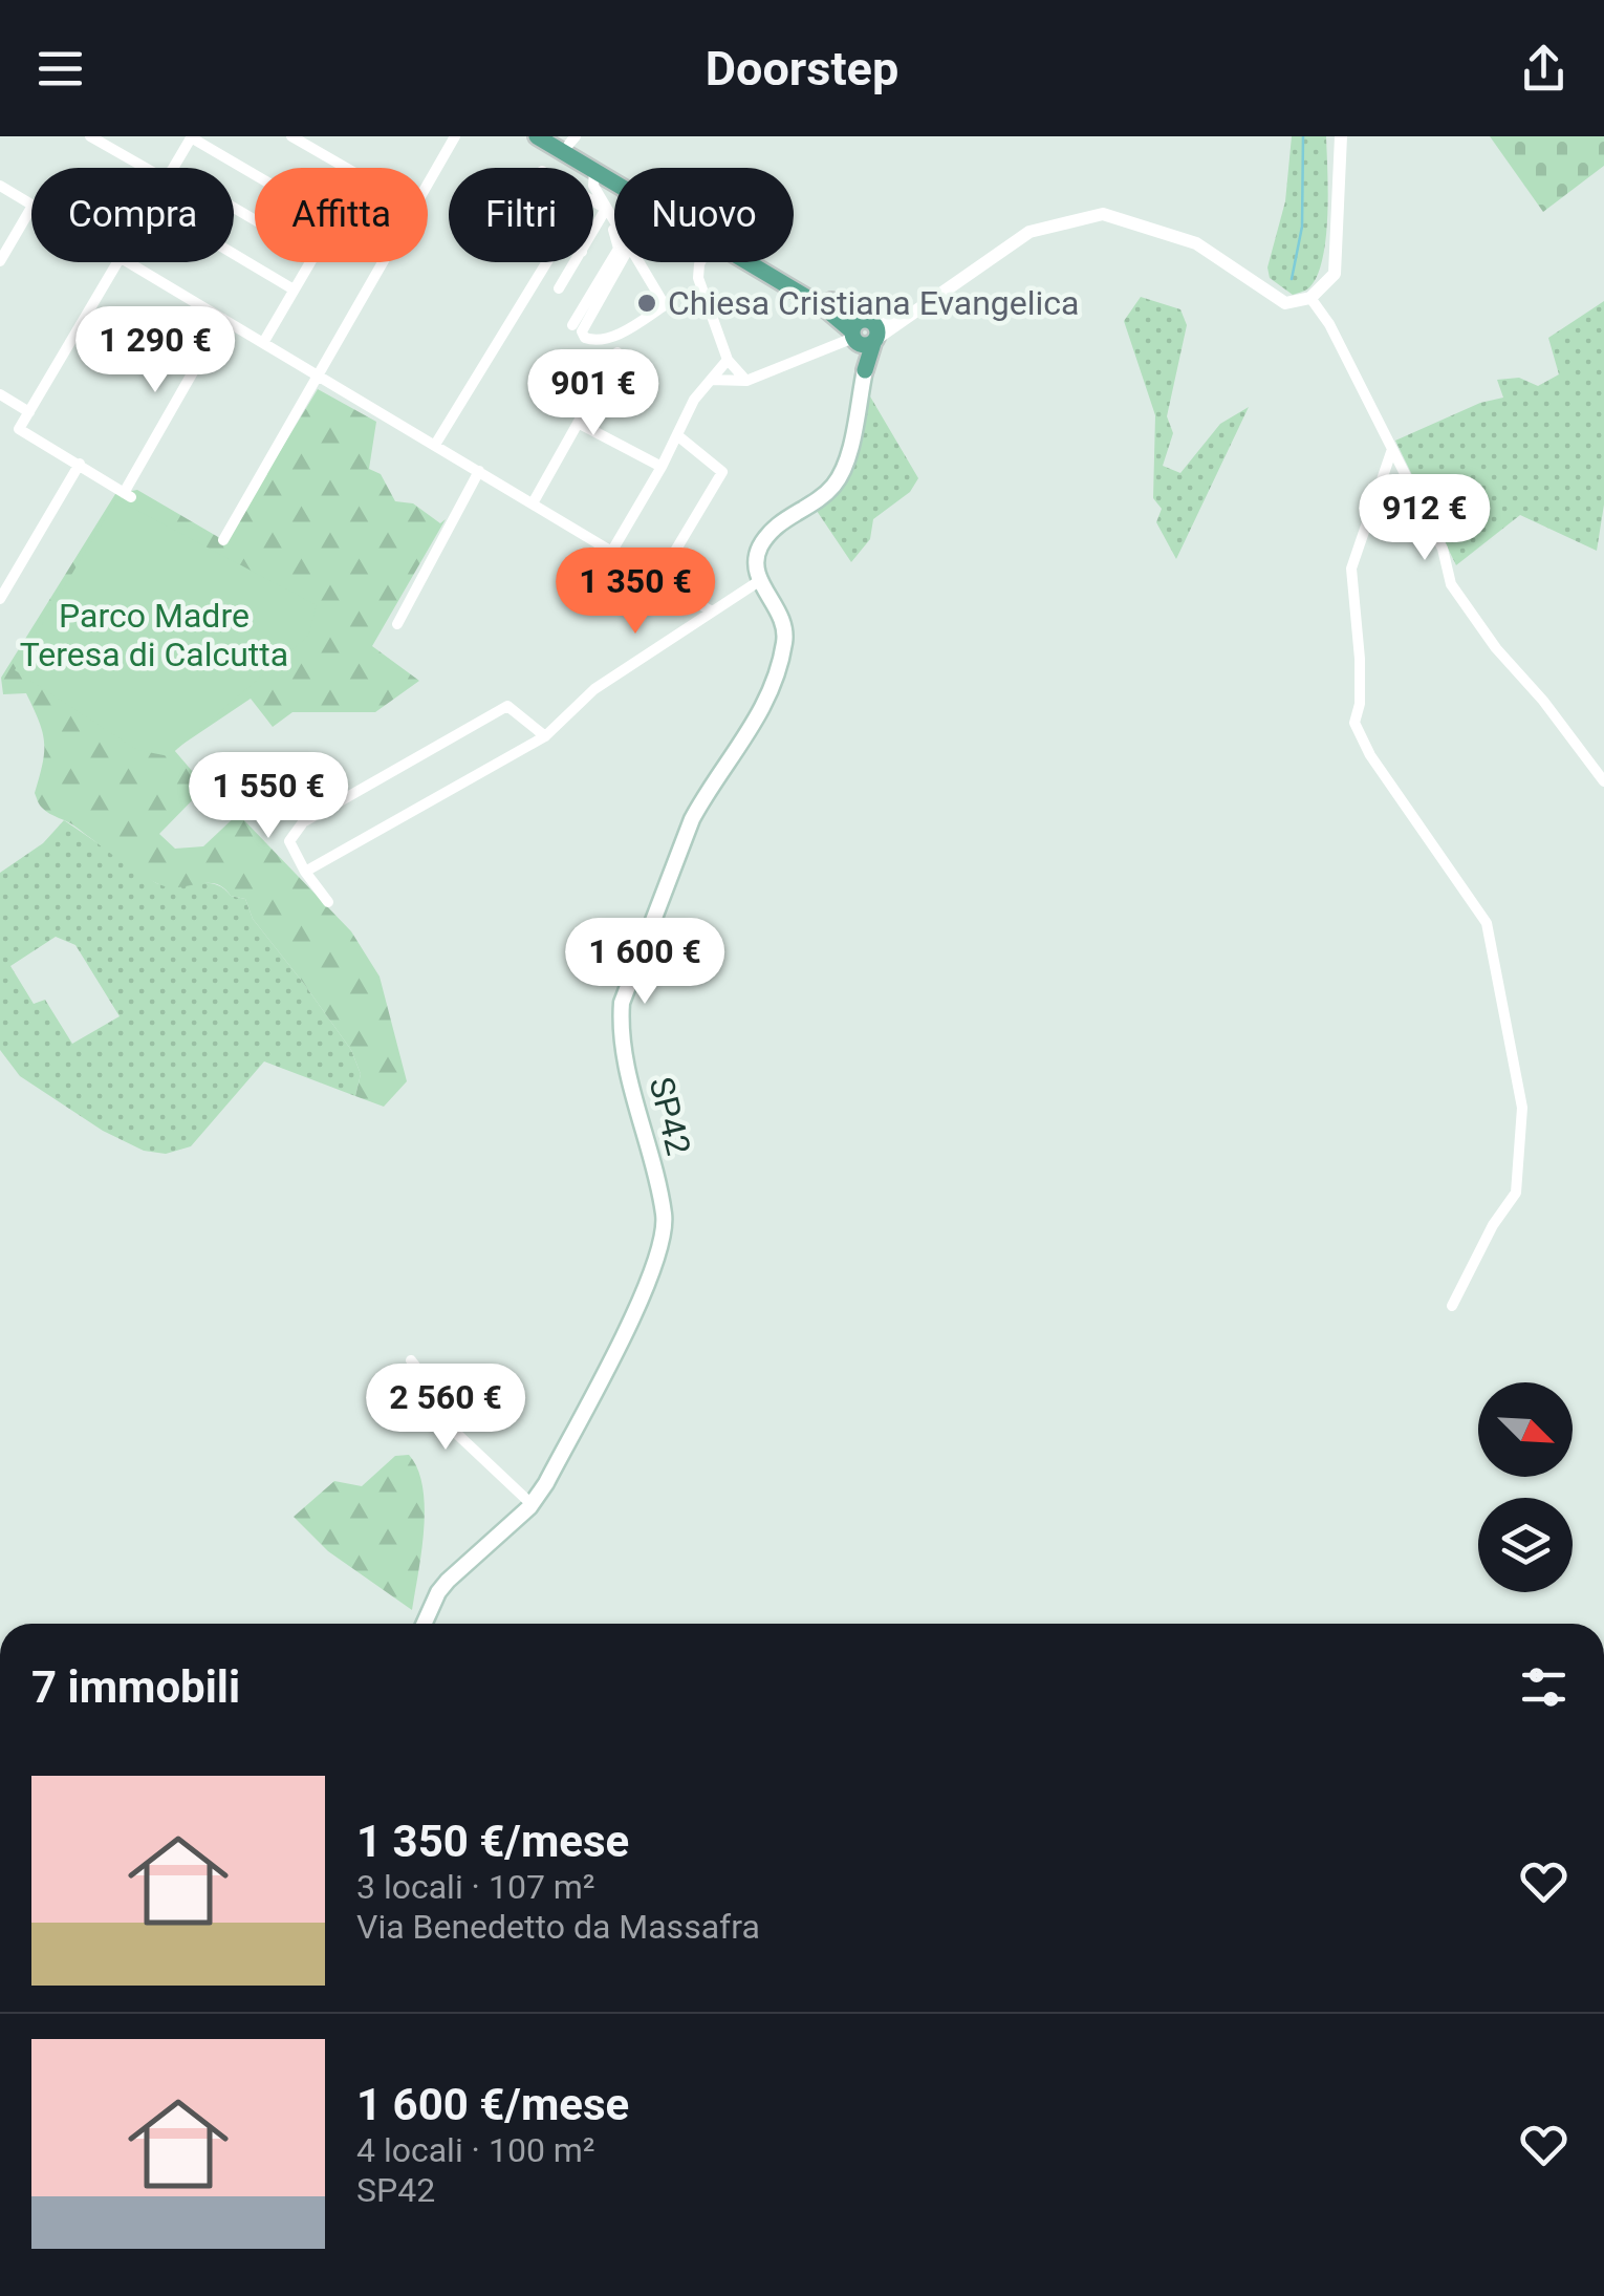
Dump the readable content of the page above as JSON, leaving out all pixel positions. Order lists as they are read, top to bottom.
{
  "streets": {
    "main road": ["SP42"]
  },
  "parks": ["Parco Madre Teresa di Calcutta"],
  "places": ["Chiesa Cristiana Evangelica"],
  "north": "bottom right",
  "page": {
    "header": "Doorstep",
    "chip": [
      "Compra",
      "Affitta",
      "Filtri",
      "Nuovo"
    ],
    "price": [
      "1 290 €",
      "901 €",
      "912 €",
      "1 350 €",
      "1 550 €",
      "1 600 €",
      "2 560 €"
    ],
    "heading": "7 immobili",
    "list": [
      {
        "name": "1 350 €/mese",
        "note": "3 locali · 107 m² · Via Benedetto da Massafra"
      },
      {
        "name": "1 600 €/mese",
        "note": "4 locali · 100 m² · SP42"
      }
    ]
  }
}
